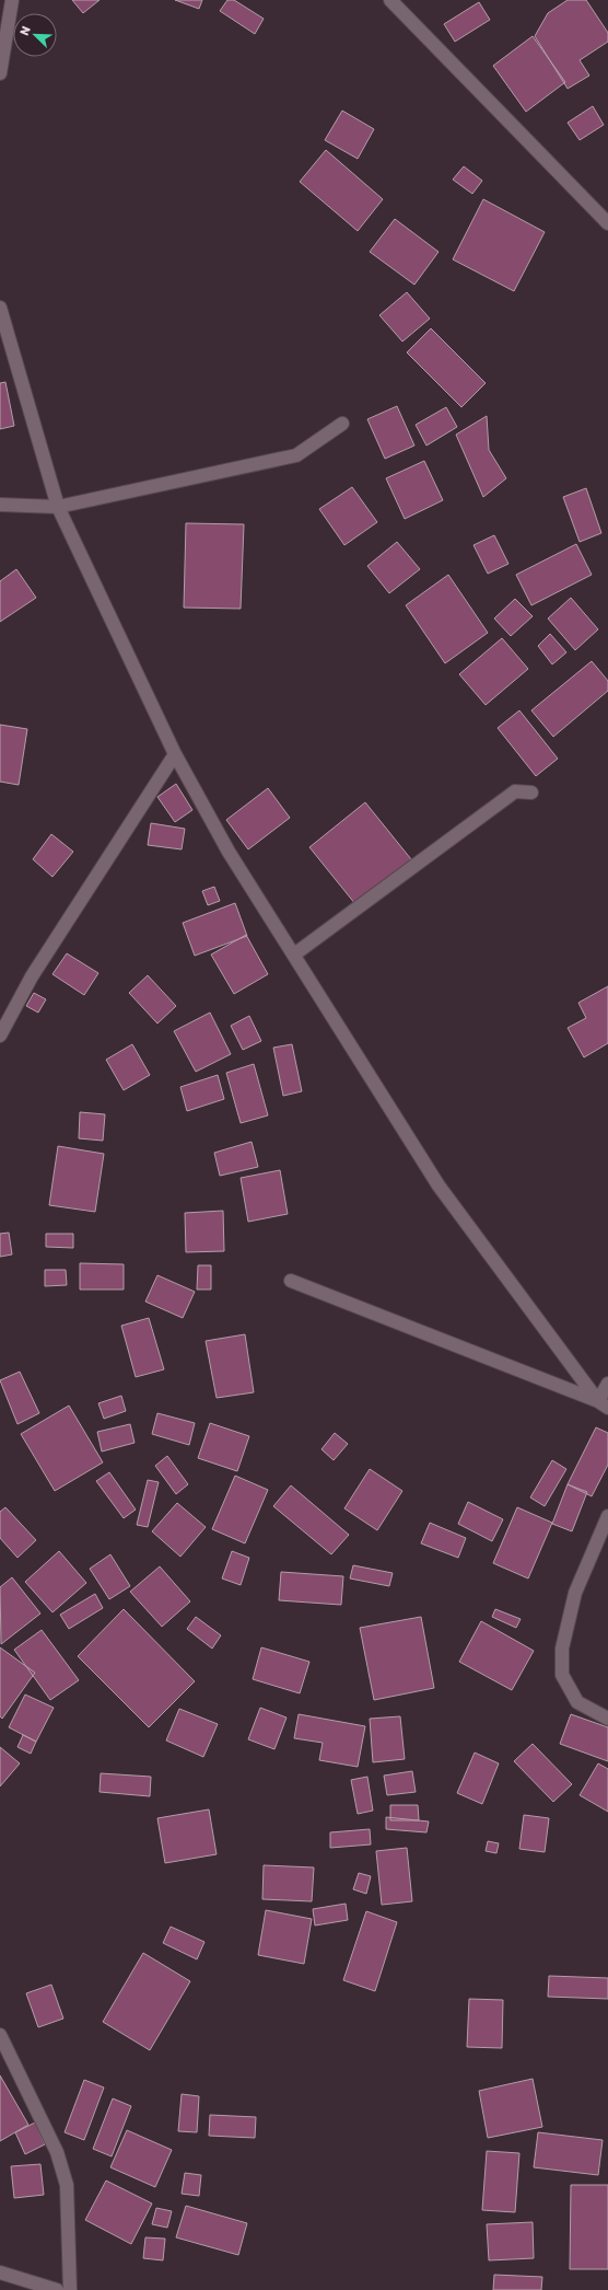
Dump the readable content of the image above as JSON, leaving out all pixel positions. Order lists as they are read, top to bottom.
{
  "north": "top left"
}
